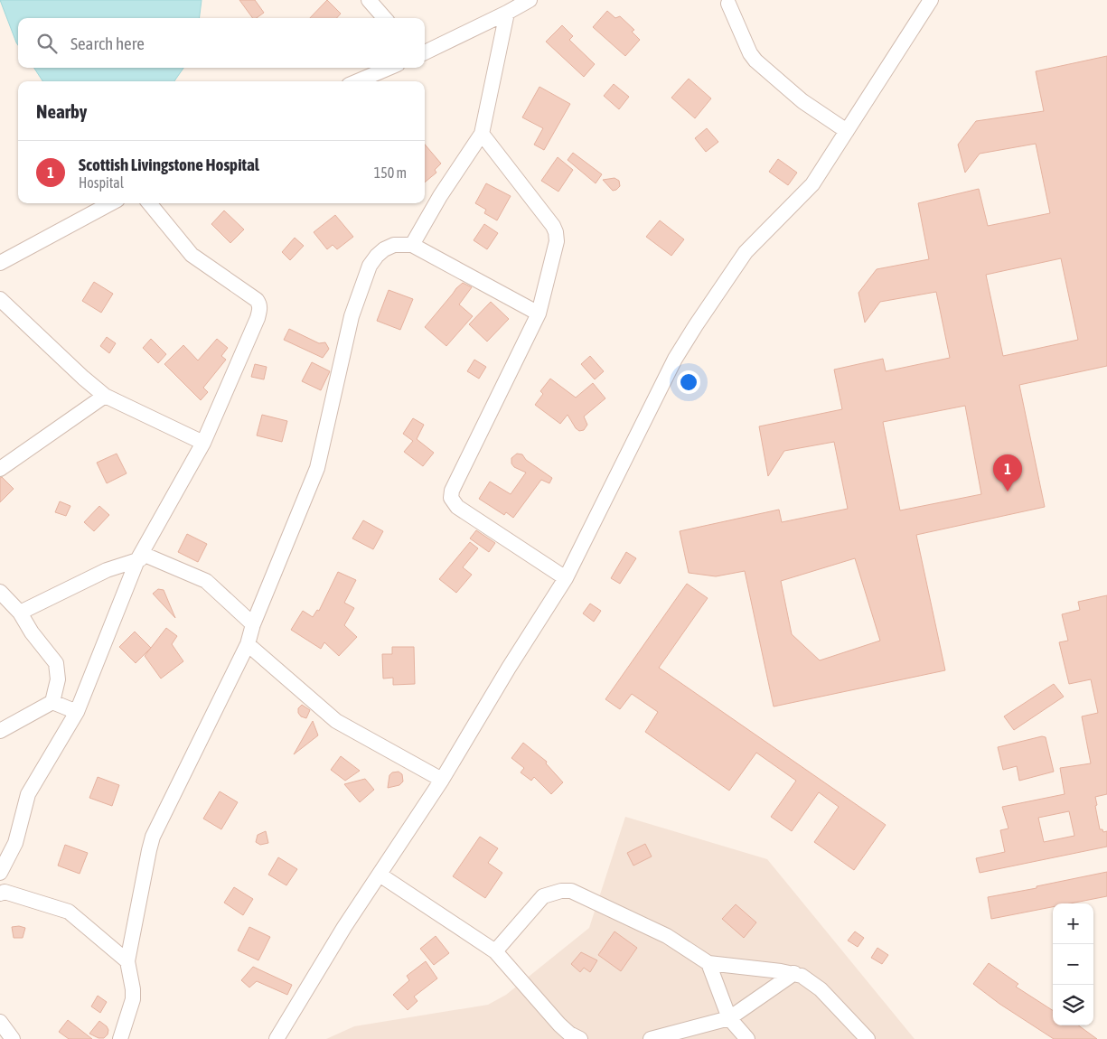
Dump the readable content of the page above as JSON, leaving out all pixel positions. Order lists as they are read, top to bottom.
{
  "page": {
    "search": "Search here",
    "heading": "Nearby",
    "list": [
      {
        "mark": "1",
        "name": "Scottish Livingstone Hospital",
        "note": "Hospital",
        "value": "150 m"
      }
    ],
    "pins": "1",
    "map_buttons": ["+", "−"]
  }
}
